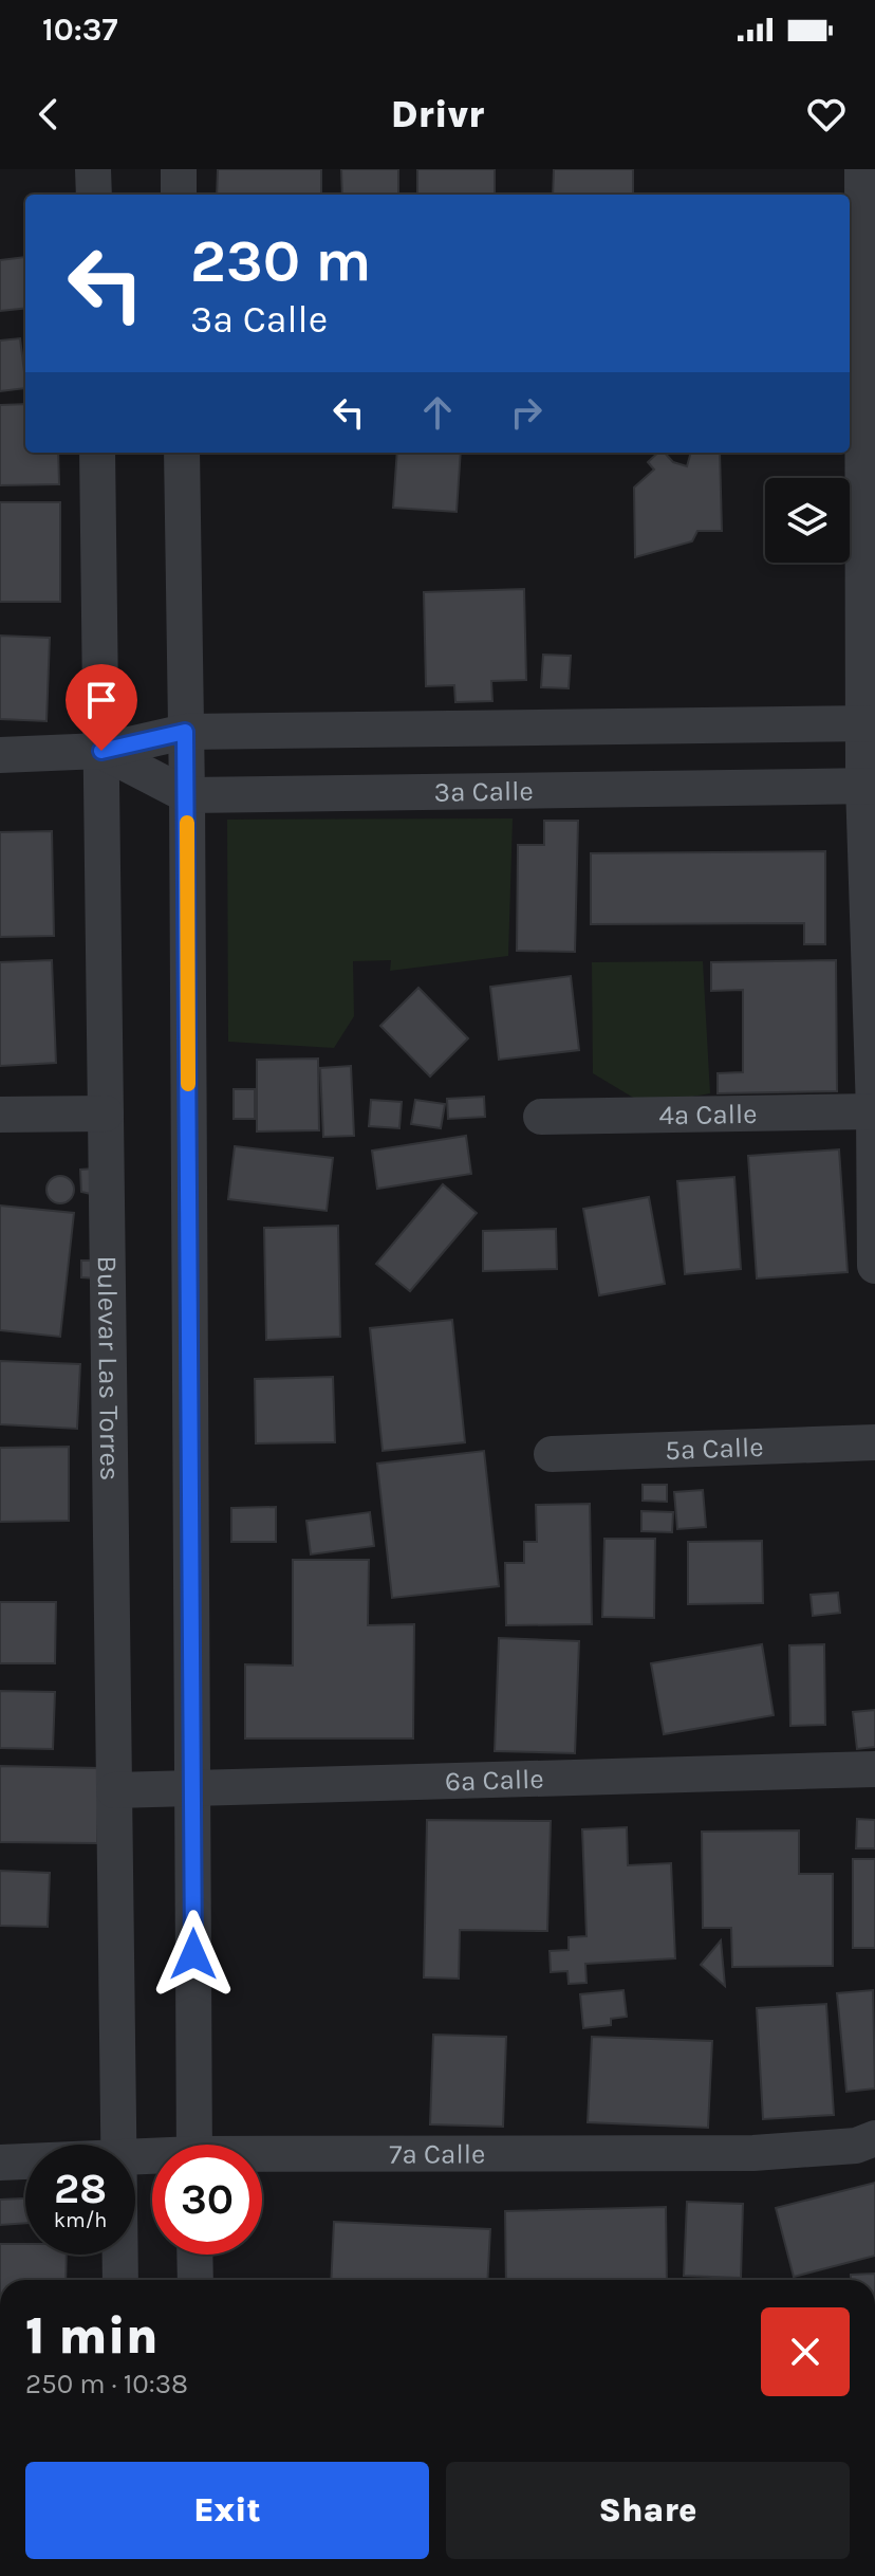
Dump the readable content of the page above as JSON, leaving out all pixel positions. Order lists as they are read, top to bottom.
{
  "streets": {
    "street": [
      "3a Calle",
      "4a Calle",
      "Bulevar Las Torres",
      "5a Calle",
      "6a Calle",
      "7a Calle"
    ]
  },
  "crossings": [
    ["3a Calle", "Bulevar Las Torres"],
    ["Bulevar Las Torres", "6a Calle"]
  ],
  "page": {
    "status": "10:37",
    "header": "Drivr",
    "turn": ["230 m", "3a Calle"],
    "speed": "28 km/h",
    "limit": "30",
    "heading": ["1 min", "250 m · 10:38"],
    "buttons": ["Exit", "Share"]
  }
}
